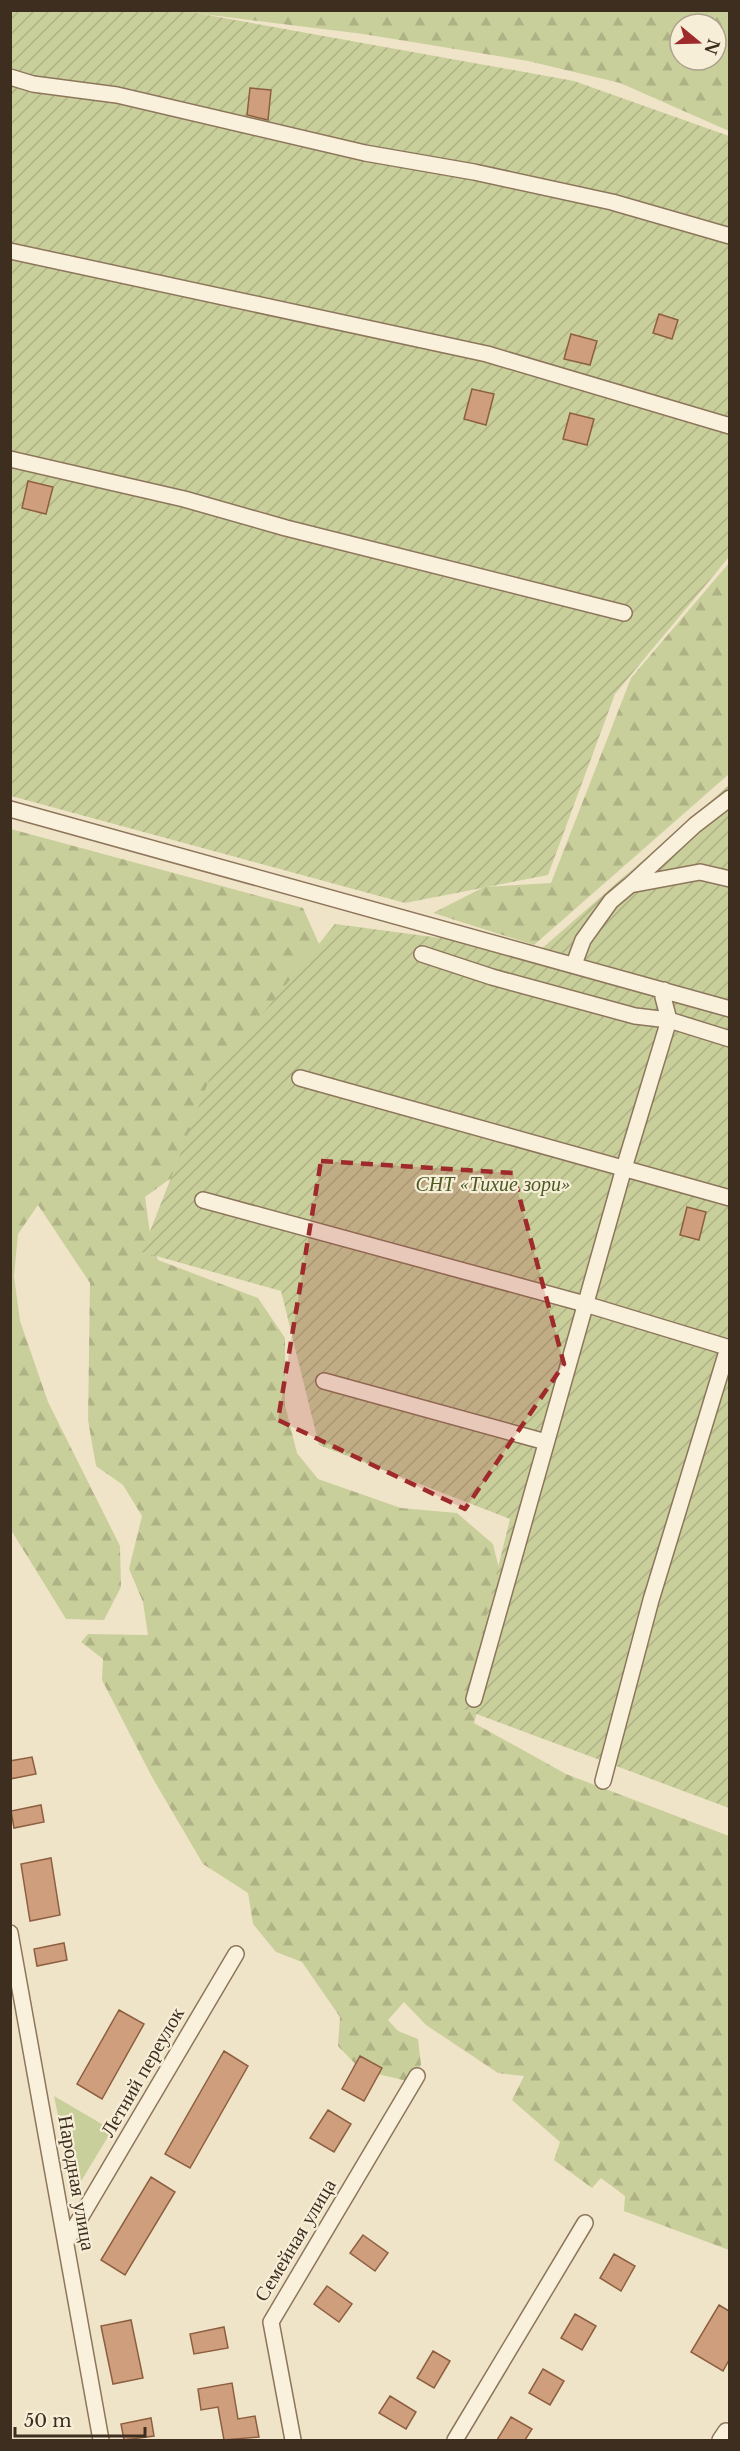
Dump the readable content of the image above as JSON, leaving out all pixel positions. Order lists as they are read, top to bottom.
{
  "streets": {
    "street": ["Летний переулок", "Народная улица", "Семейная улица"]
  },
  "crossings": [
    ["Летний переулок", "Народная улица"]
  ],
  "parks": ["СНТ «Тихие зори»"],
  "scale_bar": "50 m",
  "north": "right"
}
